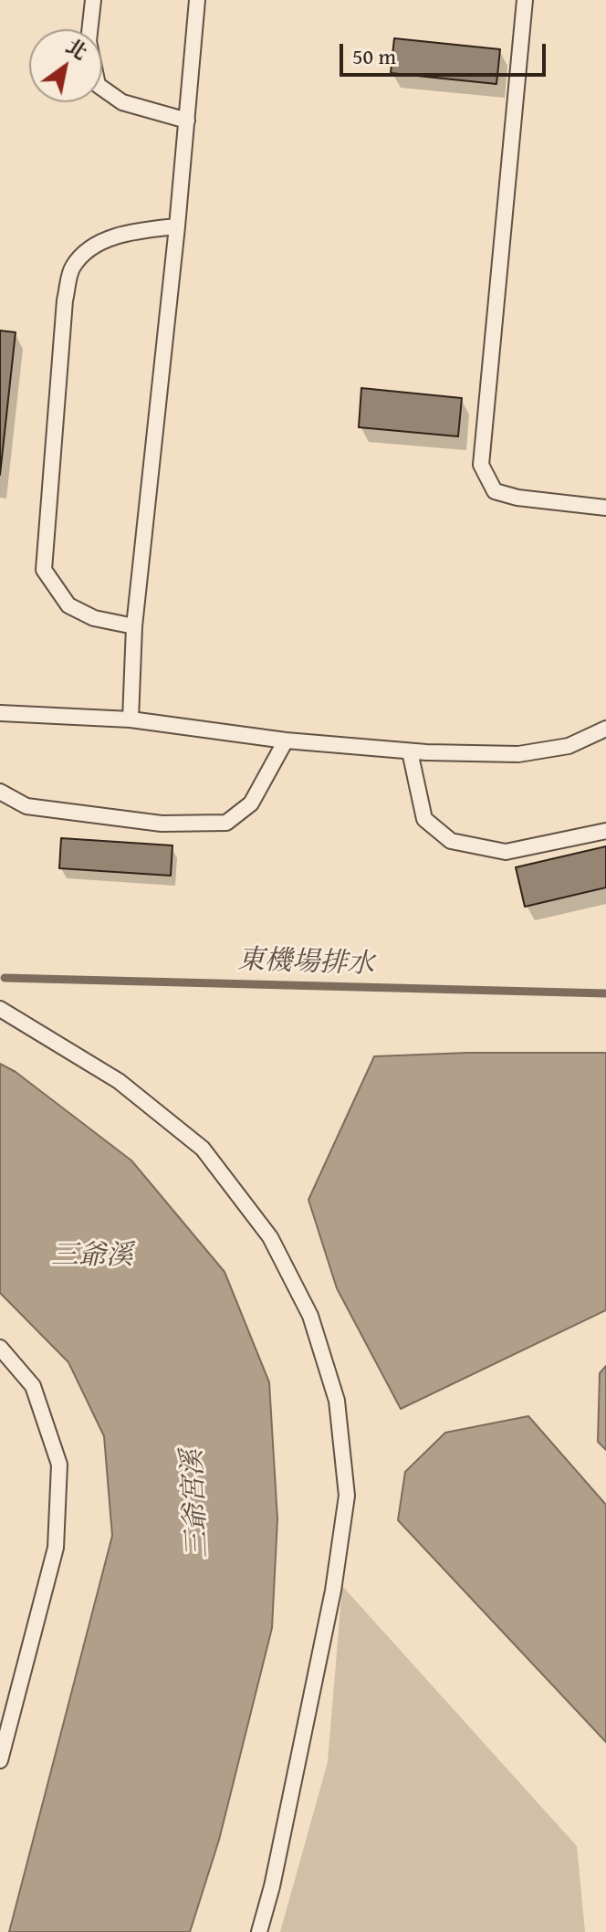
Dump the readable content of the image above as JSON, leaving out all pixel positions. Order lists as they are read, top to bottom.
{
  "water": ["東機場排水", "三爺溪", "三爺宮溪"],
  "scale_bar": "50 m",
  "north": "top right"
}
